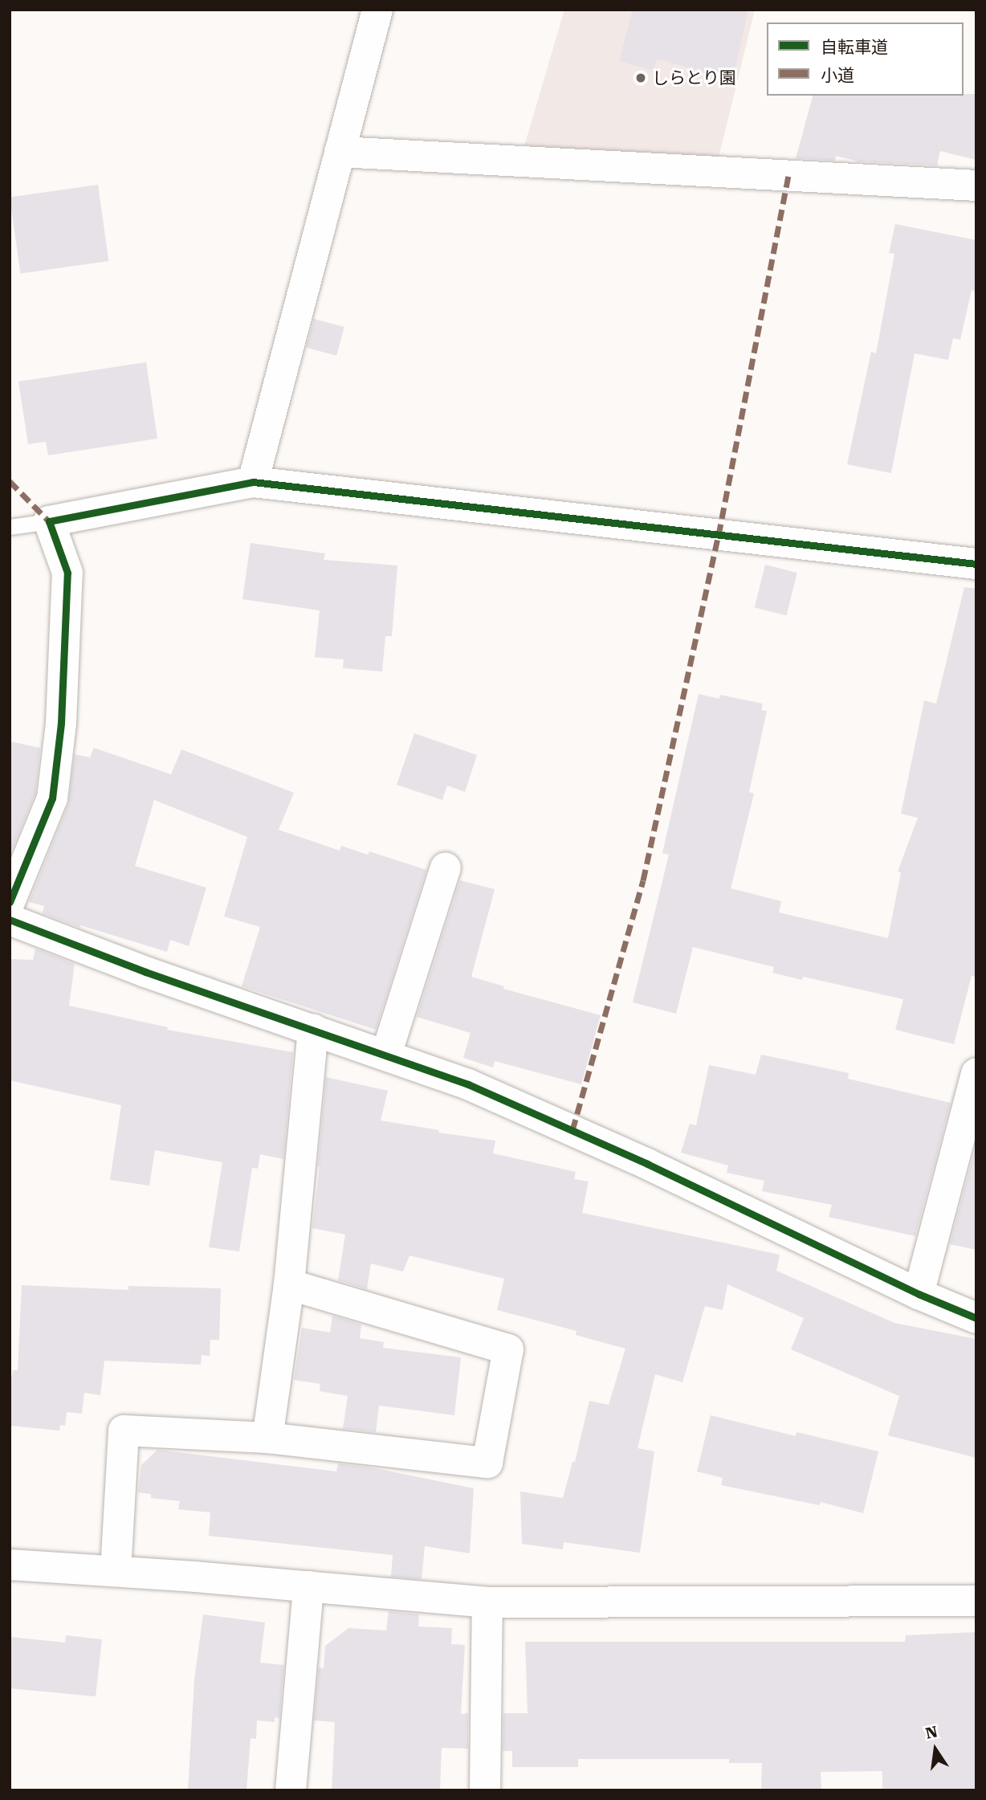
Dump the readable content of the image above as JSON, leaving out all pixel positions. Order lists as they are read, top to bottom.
{
  "places": ["しらとり園"],
  "legend": ["自転車道", "小道"],
  "north": "top"
}
